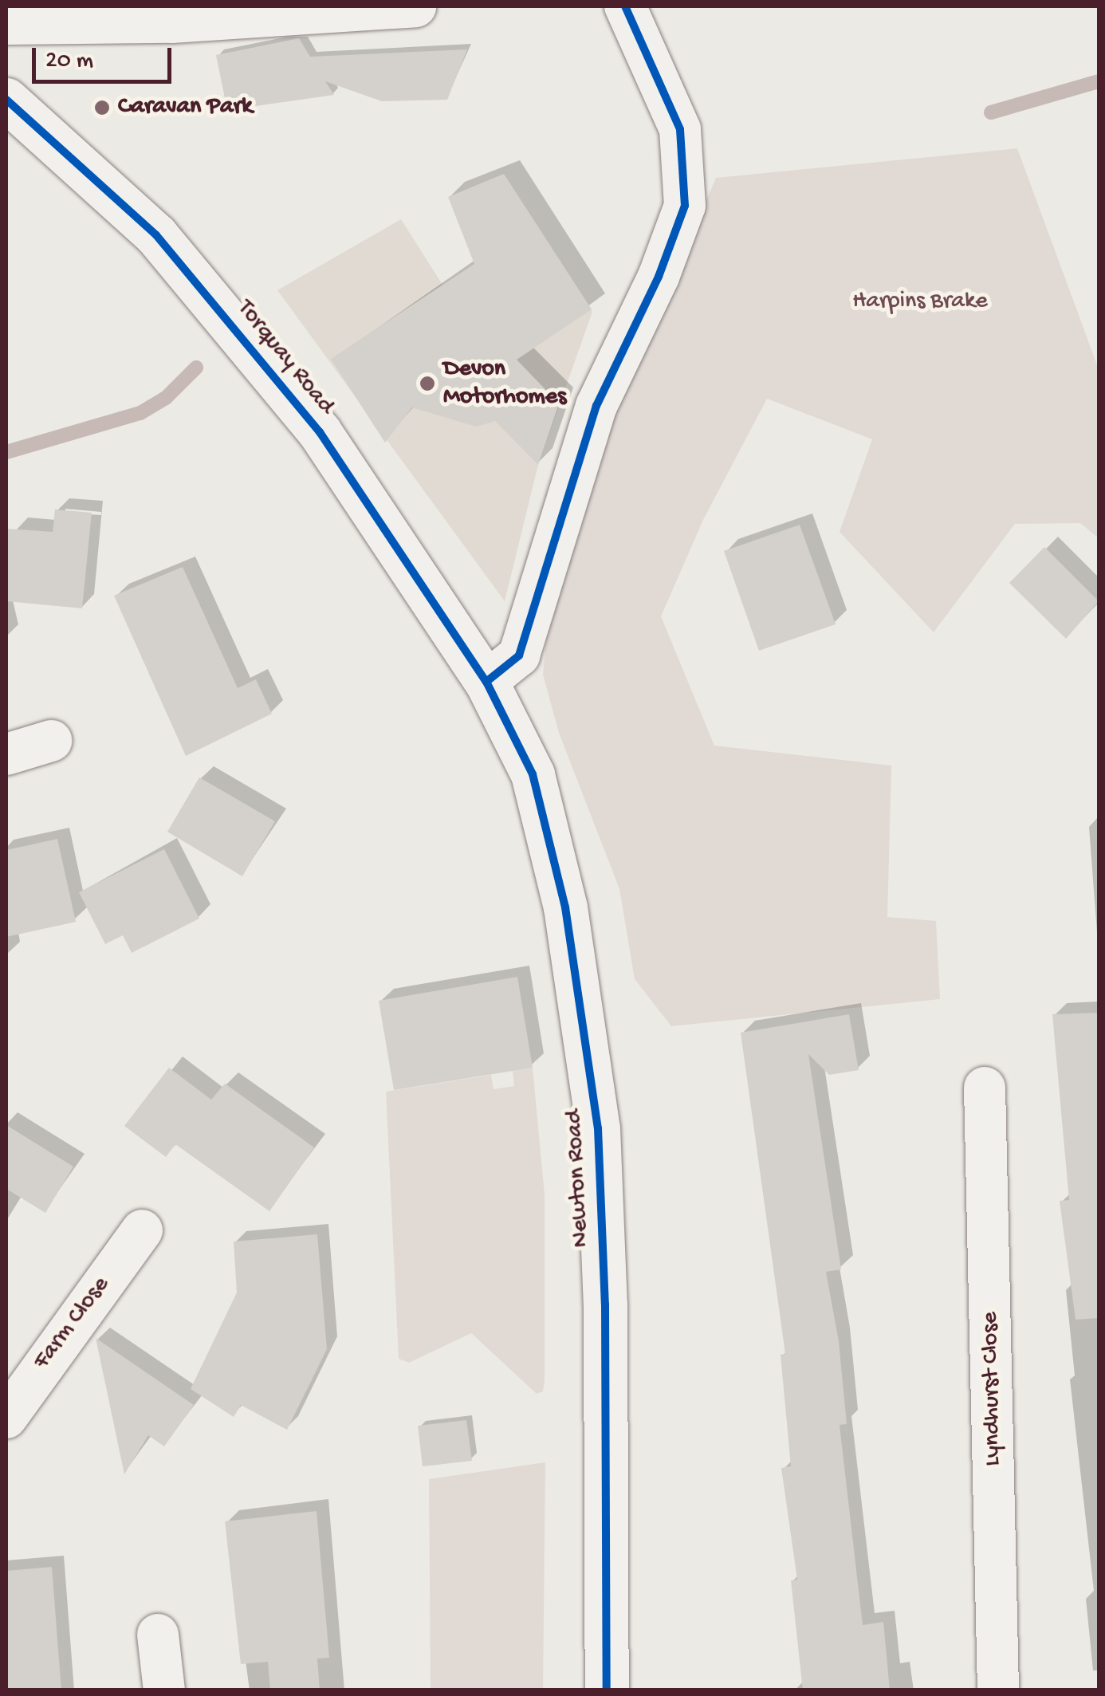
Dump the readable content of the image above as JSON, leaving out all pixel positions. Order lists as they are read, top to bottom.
{
  "streets": {
    "street": [
      "Torquay Road",
      "Newton Road",
      "Farm Close",
      "Lyndhurst Close"
    ]
  },
  "crossings": [
    ["Torquay Road", "Newton Road"]
  ],
  "parks": ["Harpins Brake"],
  "places": ["Caravan Park", "Devon Motorhomes"],
  "scale_bar": "20 m"
}
